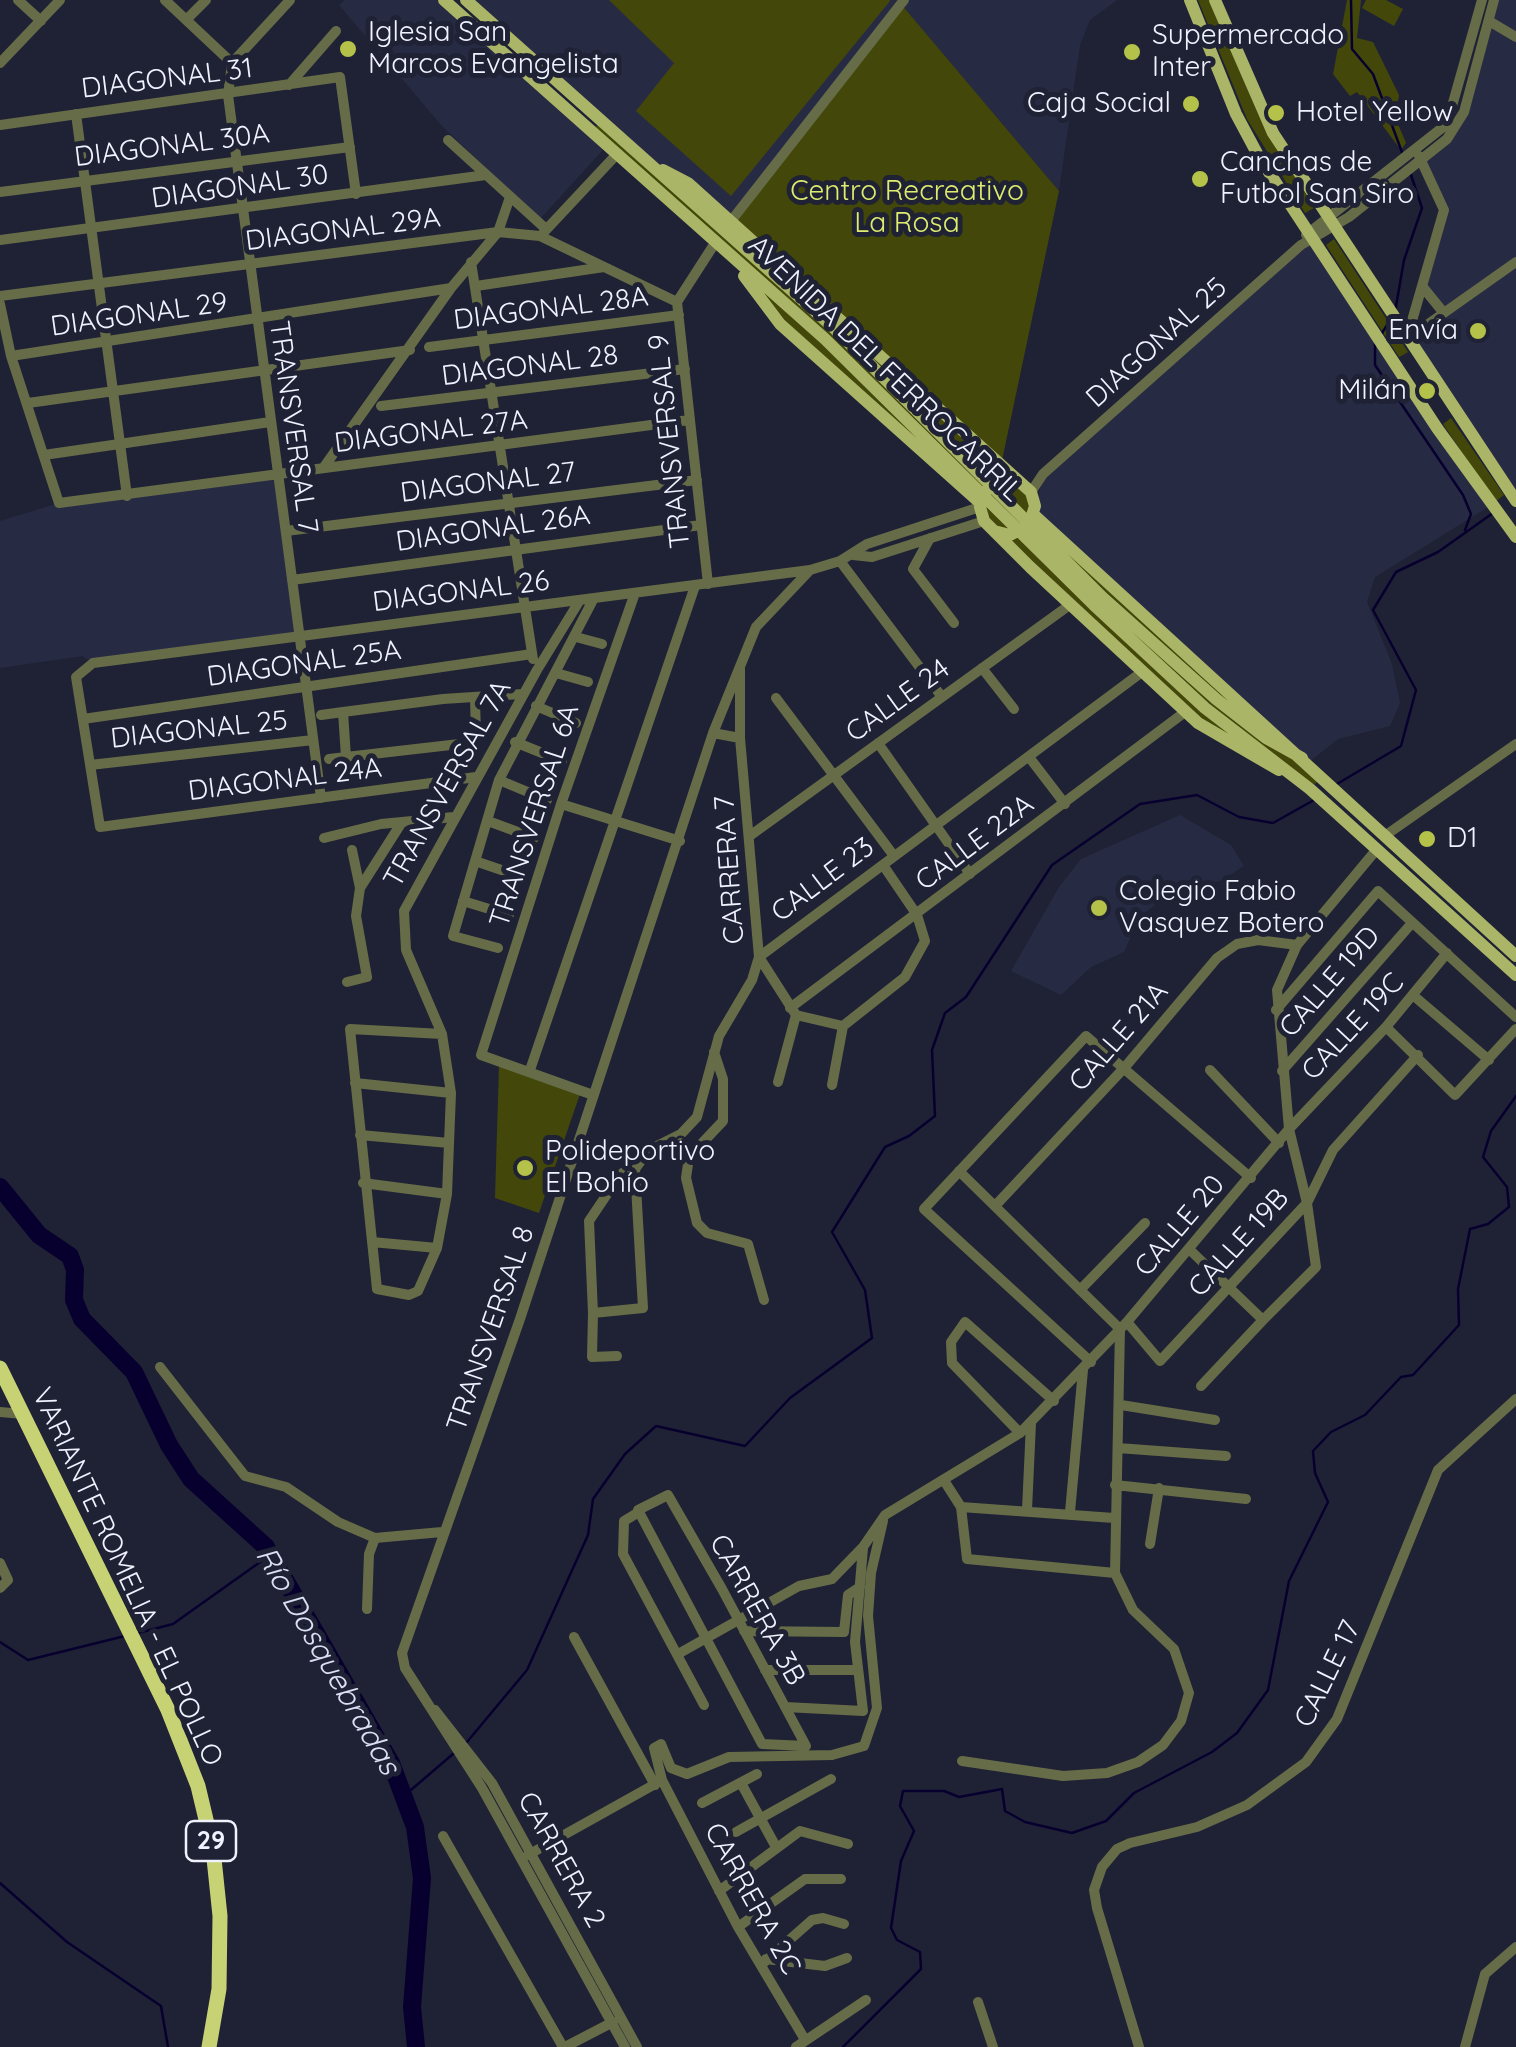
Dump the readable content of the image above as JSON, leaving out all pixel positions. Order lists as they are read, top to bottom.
{
  "streets": {
    "highway": ["VARIANTE ROMELIA - EL POLLO", "29"],
    "main road": ["AVENIDA DEL FERROCARRIL"],
    "street": [
      "DIAGONAL 31",
      "DIAGONAL 30A",
      "DIAGONAL 30",
      "DIAGONAL 29A",
      "DIAGONAL 28A",
      "DIAGONAL 29",
      "DIAGONAL 25",
      "DIAGONAL 28",
      "TRANSVERSAL 7",
      "DIAGONAL 27A",
      "TRANSVERSAL 9",
      "DIAGONAL 27",
      "DIAGONAL 26A",
      "DIAGONAL 26",
      "DIAGONAL 25A",
      "CALLE 24",
      "DIAGONAL 24A",
      "TRANSVERSAL 7A",
      "TRANSVERSAL 6A",
      "CALLE 22A",
      "CARRERA 7",
      "CALLE 23",
      "CALLE 19D",
      "CALLE 19C",
      "CALLE 21A",
      "CALLE 20",
      "CALLE 19B",
      "TRANSVERSAL 8",
      "CARRERA 3B",
      "CALLE 17",
      "CARRERA 2",
      "CARRERA 2C"
    ]
  },
  "crossings": [
    ["DIAGONAL 31", "DIAGONAL 30A"],
    ["DIAGONAL 31", "TRANSVERSAL 7"],
    ["DIAGONAL 30A", "TRANSVERSAL 7"],
    ["DIAGONAL 30", "TRANSVERSAL 7"],
    ["DIAGONAL 29A", "DIAGONAL 28A"],
    ["DIAGONAL 29A", "TRANSVERSAL 7"],
    ["DIAGONAL 29A", "TRANSVERSAL 9"],
    ["DIAGONAL 28A", "TRANSVERSAL 9"],
    ["DIAGONAL 29", "TRANSVERSAL 7"],
    ["DIAGONAL 25", "TRANSVERSAL 7"],
    ["DIAGONAL 25", "DIAGONAL 26"],
    ["DIAGONAL 25", "DIAGONAL 24A"],
    ["DIAGONAL 28", "TRANSVERSAL 9"],
    ["AVENIDA DEL FERROCARRIL", "TRANSVERSAL 9"],
    ["TRANSVERSAL 7", "DIAGONAL 27A"],
    ["TRANSVERSAL 7", "DIAGONAL 27"],
    ["TRANSVERSAL 7", "DIAGONAL 26A"],
    ["TRANSVERSAL 7", "DIAGONAL 26"],
    ["TRANSVERSAL 7", "DIAGONAL 25A"],
    ["TRANSVERSAL 7", "DIAGONAL 24A"],
    ["DIAGONAL 27A", "TRANSVERSAL 9"],
    ["TRANSVERSAL 9", "DIAGONAL 27"],
    ["TRANSVERSAL 9", "DIAGONAL 26A"],
    ["TRANSVERSAL 9", "DIAGONAL 26"],
    ["DIAGONAL 26", "DIAGONAL 25A"],
    ["DIAGONAL 26", "TRANSVERSAL 7A"],
    ["DIAGONAL 26", "TRANSVERSAL 6A"],
    ["DIAGONAL 26", "TRANSVERSAL 8"],
    ["CALLE 24", "CARRERA 7"],
    ["DIAGONAL 24A", "TRANSVERSAL 7A"],
    ["CALLE 22A", "CARRERA 7"],
    ["CARRERA 7", "CALLE 23"],
    ["CARRERA 7", "TRANSVERSAL 8"],
    ["CALLE 19C", "CALLE 20"],
    ["CALLE 20", "CALLE 19B"],
    ["CALLE 20", "CARRERA 3B"],
    ["TRANSVERSAL 8", "CARRERA 2"]
  ],
  "water": ["Río Dosquebradas"],
  "parks": ["Centro Recreativo La Rosa"],
  "places": [
    "Iglesia San Marcos Evangelista",
    "Supermercado Inter",
    "Caja Social",
    "Hotel Yellow",
    "Canchas de Futbol San Siro",
    "Envía",
    "Milán",
    "D1",
    "Colegio Fabio Vasquez Botero",
    "Polideportivo El Bohío"
  ]
}
